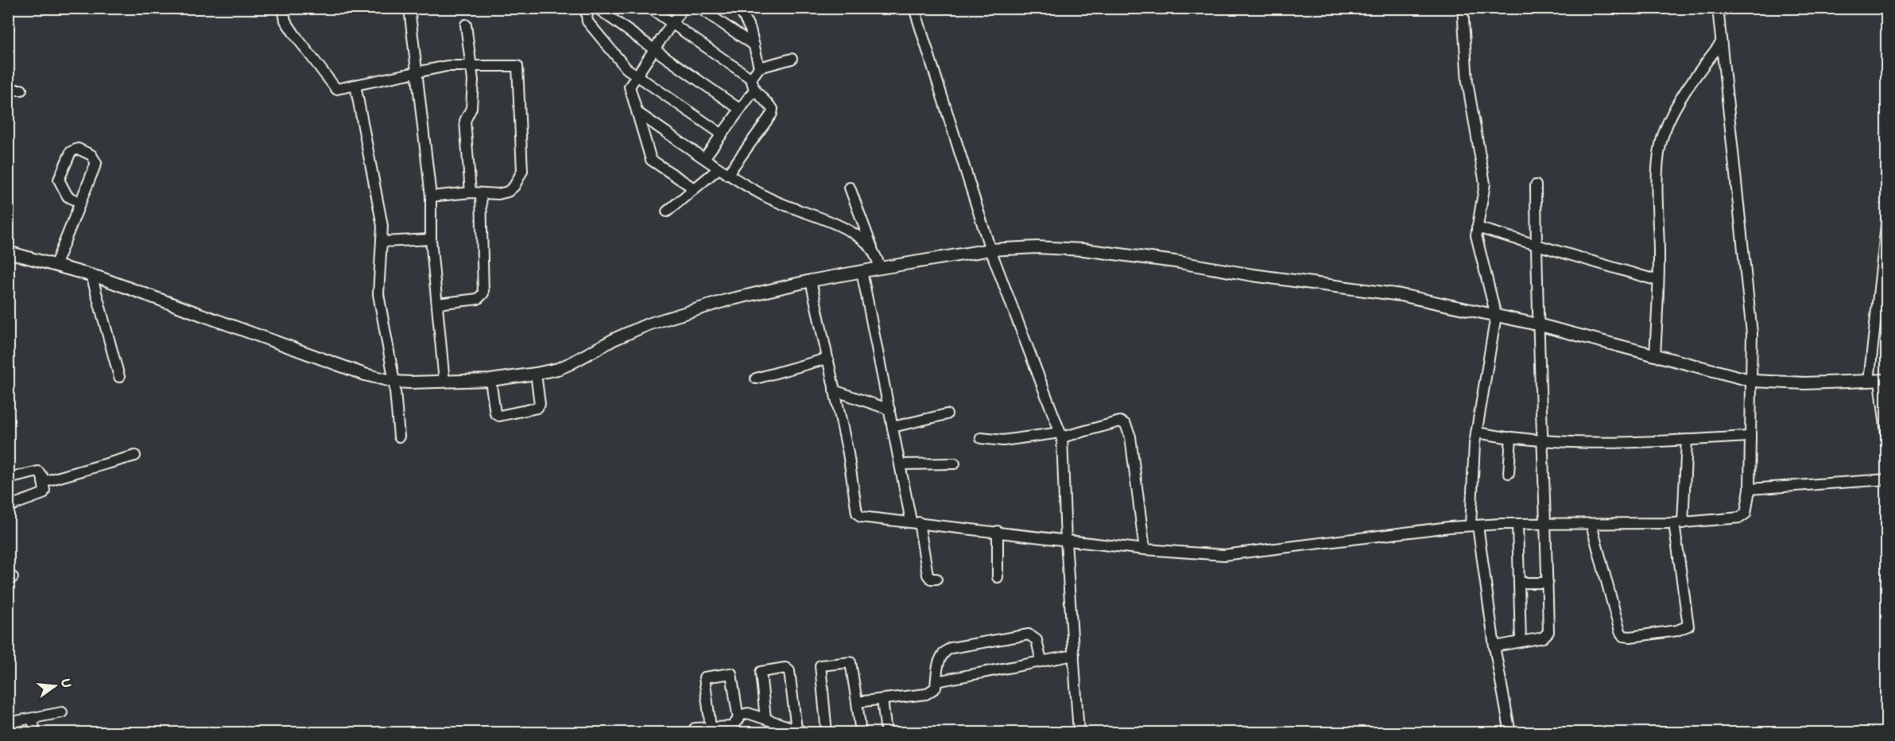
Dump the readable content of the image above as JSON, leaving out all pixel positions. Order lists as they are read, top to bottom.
{
  "north": "right"
}
